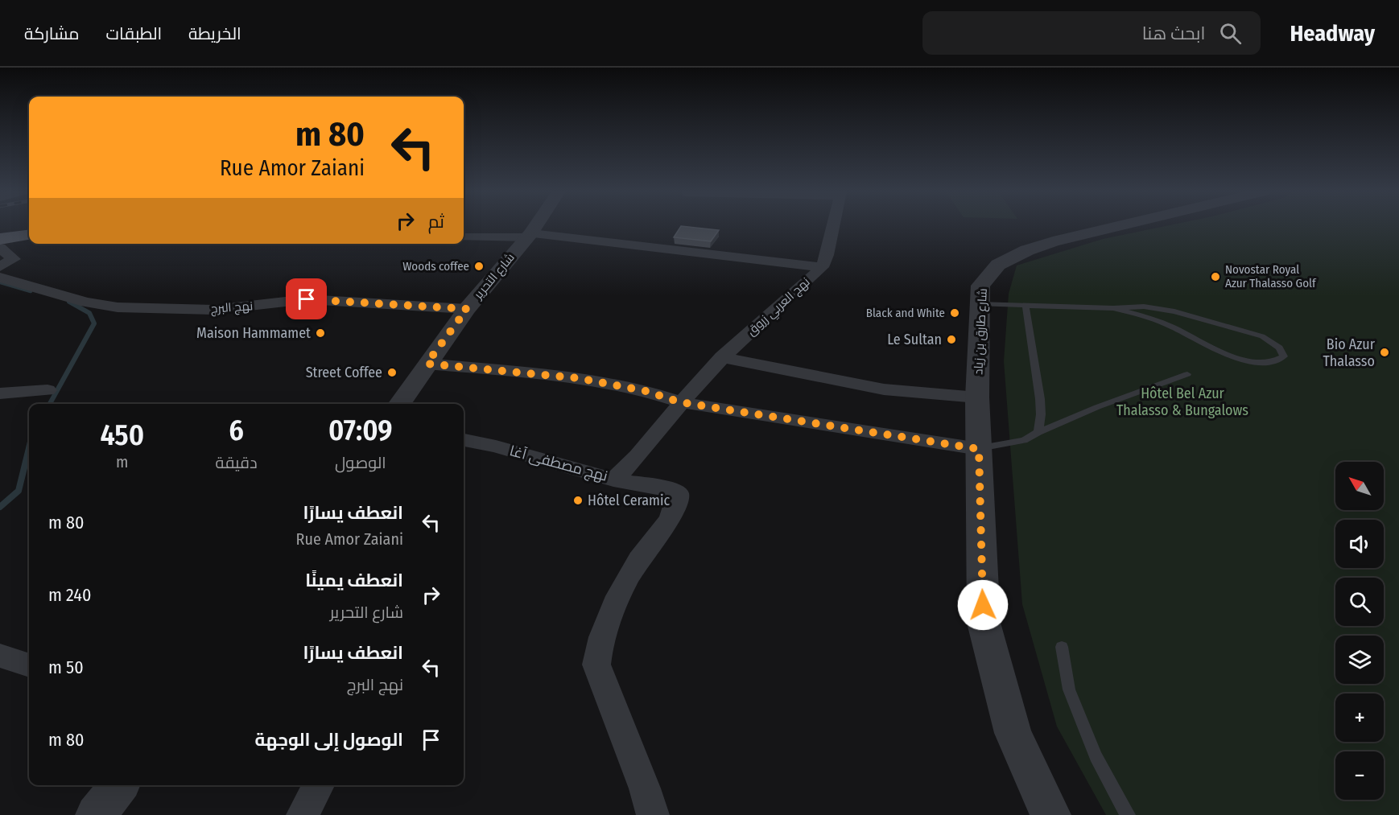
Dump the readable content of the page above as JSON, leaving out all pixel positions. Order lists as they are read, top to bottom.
{
  "streets": {
    "street": [
      "شارع التحرير",
      "نهج العربي زروق",
      "نهج البرج",
      "شارع طارق بن زياد",
      "نهج مصطفى آغا"
    ]
  },
  "crossings": [
    ["شارع التحرير", "نهج البرج"],
    ["نهج العربي زروق", "نهج مصطفى آغا"]
  ],
  "parks": ["Hôtel Bel Azur Thalasso & Bungalows"],
  "places": [
    "Woods coffee",
    "Novostar Royal Azur Thalasso Golf",
    "Black and White",
    "Maison Hammamet",
    "Le Sultan",
    "Bio Azur Thalasso",
    "Street Coffee",
    "Hôtel Ceramic"
  ],
  "north": "top left",
  "page": {
    "header": "Headway",
    "search": "ابحث هنا",
    "nav": ["الخريطة", "الطبقات", "مشاركة"],
    "turn": ["80 m", "Rue Amor Zaiani"],
    "then": "ثم",
    "eta": [
      "07:09",
      "الوصول",
      "6",
      "دقيقة",
      "450",
      "m"
    ],
    "map_buttons": ["+", "−"],
    "list": [
      {
        "name": "انعطف يسارًا",
        "note": "Rue Amor Zaiani",
        "value": "80 m"
      },
      {
        "name": "انعطف يمينًا",
        "note": "شارع التحرير",
        "value": "240 m"
      },
      {
        "name": "انعطف يسارًا",
        "note": "نهج البرج",
        "value": "50 m"
      },
      {
        "name": "الوصول إلى الوجهة",
        "value": "80 m"
      }
    ]
  }
}
